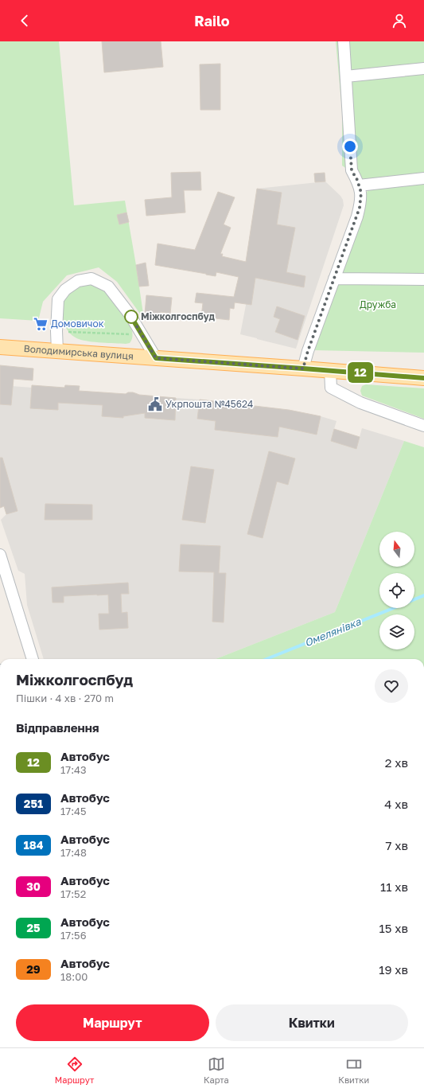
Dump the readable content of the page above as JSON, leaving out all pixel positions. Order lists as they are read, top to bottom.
{
  "streets": {
    "main road": ["Володимирська вулиця"]
  },
  "water": ["Омелянівка"],
  "parks": ["Дружба"],
  "places": {
    "other": ["Міжколгоспбуд"],
    "supermarket": ["Домовичок"],
    "public building": ["Укрпошта №45624"]
  },
  "lines": ["bus line 12"],
  "north": "top",
  "page": {
    "header": "Railo",
    "on_map": "12",
    "heading": [
      ["Міжколгоспбуд", "Пішки · 4 хв · 270 m"],
      "Відправлення"
    ],
    "list": [
      {
        "mark": "12",
        "name": "Автобус",
        "note": "17:43",
        "value": "2 хв"
      },
      {
        "mark": "251",
        "name": "Автобус",
        "note": "17:45",
        "value": "4 хв"
      },
      {
        "mark": "184",
        "name": "Автобус",
        "note": "17:48",
        "value": "7 хв"
      },
      {
        "mark": "30",
        "name": "Автобус",
        "note": "17:52",
        "value": "11 хв"
      },
      {
        "mark": "25",
        "name": "Автобус",
        "note": "17:56",
        "value": "15 хв"
      },
      {
        "mark": "29",
        "name": "Автобус",
        "note": "18:00",
        "value": "19 хв"
      }
    ],
    "buttons": ["Маршрут", "Квитки"],
    "tabs": ["Маршрут", "Карта", "Квитки"]
  }
}
